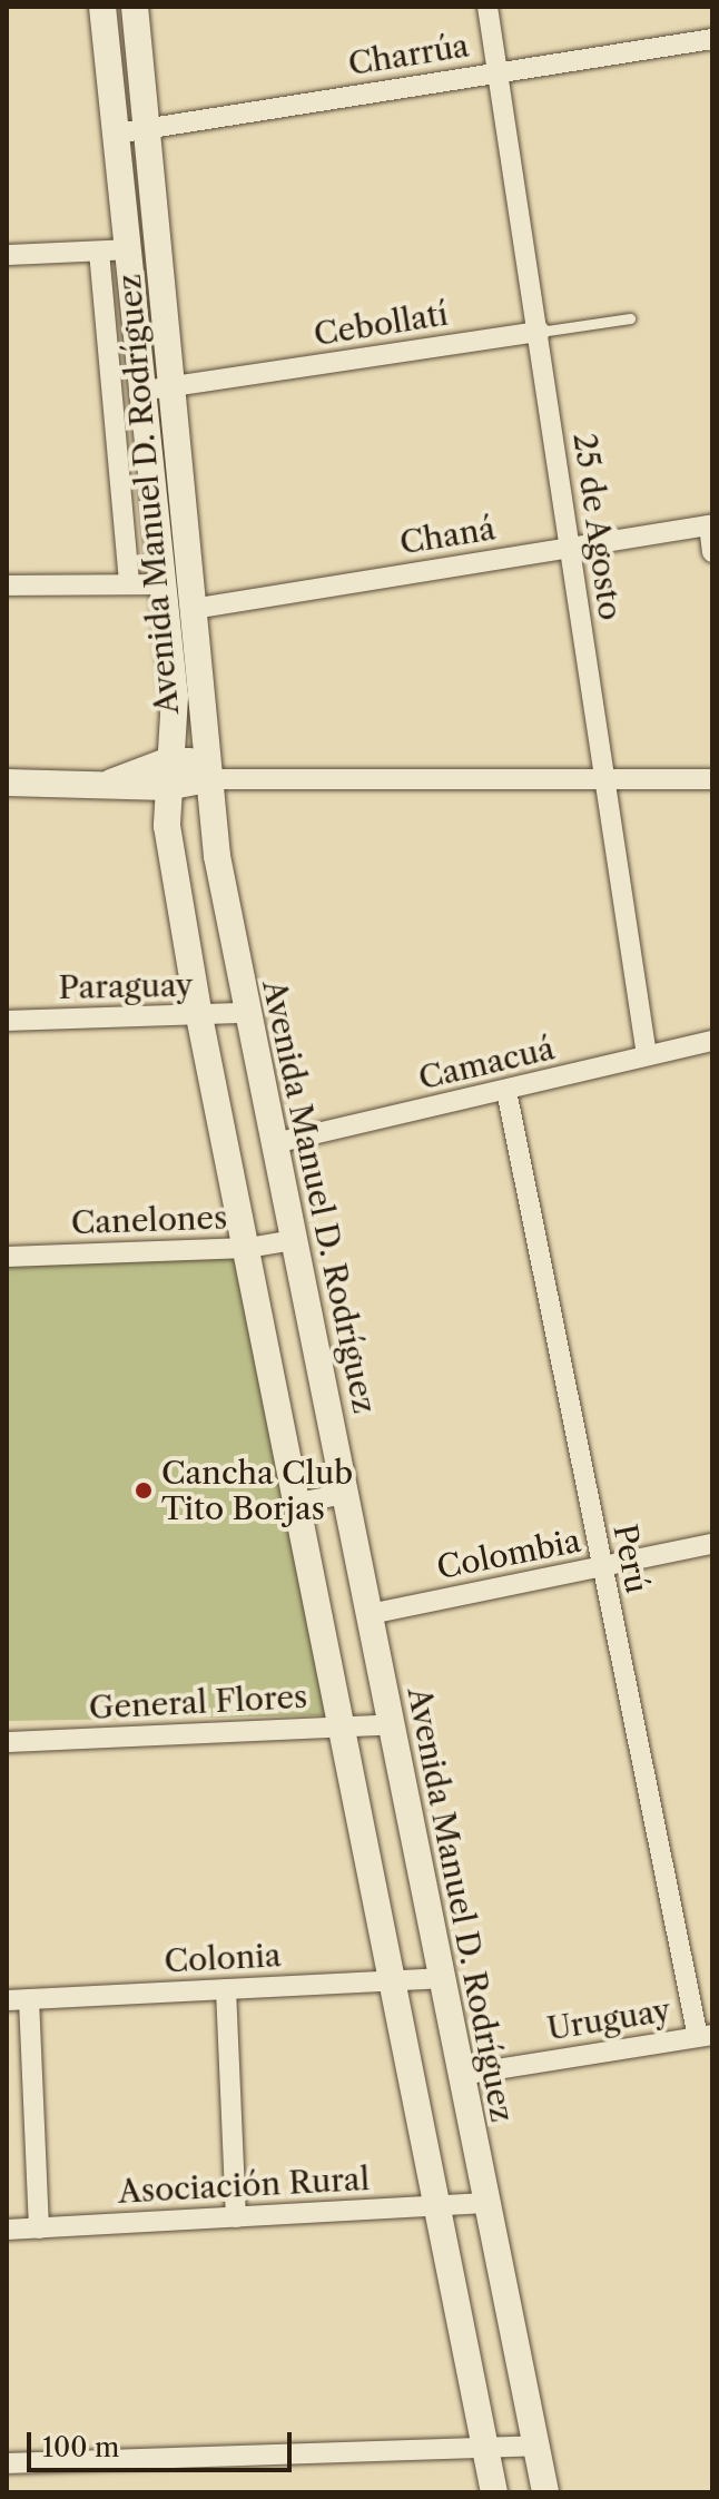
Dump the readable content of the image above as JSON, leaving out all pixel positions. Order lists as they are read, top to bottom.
{
  "streets": {
    "street": [
      "Charrúa",
      "Cebollatí",
      "Avenida Manuel D. Rodríguez",
      "25 de Agosto",
      "Chaná",
      "Paraguay",
      "Camacuá",
      "Canelones",
      "Colombia",
      "Perú",
      "General Flores",
      "Colonia",
      "Uruguay",
      "Asociación Rural"
    ]
  },
  "crossings": [
    ["Charrúa", "Avenida Manuel D. Rodríguez"],
    ["Charrúa", "25 de Agosto"],
    ["Cebollatí", "Avenida Manuel D. Rodríguez"],
    ["Cebollatí", "25 de Agosto"],
    ["Avenida Manuel D. Rodríguez", "Chaná"],
    ["Avenida Manuel D. Rodríguez", "Paraguay"],
    ["Avenida Manuel D. Rodríguez", "Camacuá"],
    ["Avenida Manuel D. Rodríguez", "Canelones"],
    ["Avenida Manuel D. Rodríguez", "Colombia"],
    ["Avenida Manuel D. Rodríguez", "General Flores"],
    ["Avenida Manuel D. Rodríguez", "Colonia"],
    ["Avenida Manuel D. Rodríguez", "Uruguay"],
    ["Avenida Manuel D. Rodríguez", "Asociación Rural"],
    ["25 de Agosto", "Chaná"],
    ["25 de Agosto", "Camacuá"],
    ["Camacuá", "Perú"],
    ["Colombia", "Perú"],
    ["Perú", "Uruguay"]
  ],
  "places": ["Cancha Club Tito Borjas"],
  "scale_bar": "100 m"
}
